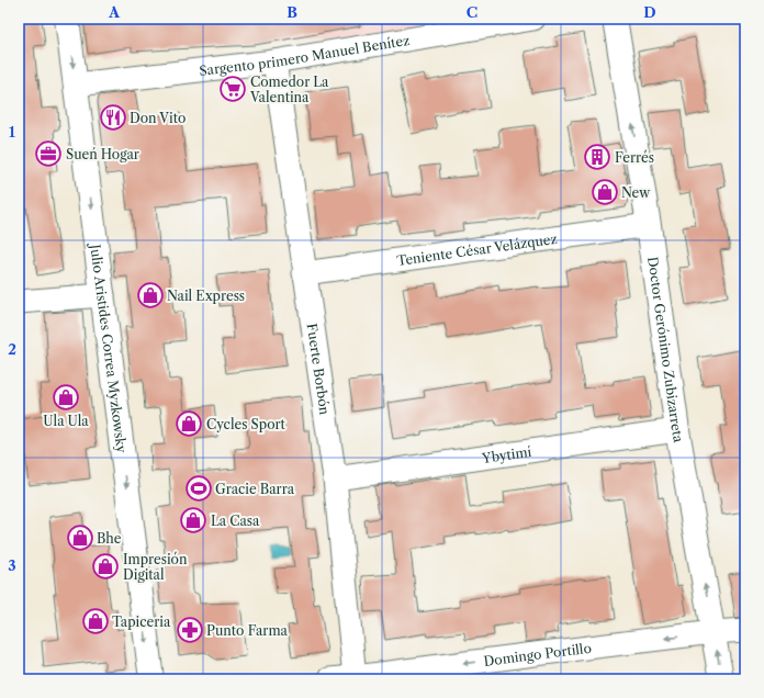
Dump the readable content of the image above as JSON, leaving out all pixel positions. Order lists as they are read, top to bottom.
{
  "streets": {
    "main road": ["Julio Aristides Correa Myzkowsky", "Doctor Gerónimo Zubizarreta"],
    "street": [
      "Sargento primero Manuel Benítez",
      "Teniente César Velázquez",
      "Fuerte Borbón",
      "Ybytimí",
      "Domingo Portillo"
    ]
  },
  "crossings": [
    ["Sargento primero Manuel Benítez", "Julio Aristides Correa Myzkowsky"],
    ["Sargento primero Manuel Benítez", "Fuerte Borbón"],
    ["Teniente César Velázquez", "Doctor Gerónimo Zubizarreta"],
    ["Teniente César Velázquez", "Fuerte Borbón"],
    ["Doctor Gerónimo Zubizarreta", "Ybytimí"],
    ["Doctor Gerónimo Zubizarreta", "Domingo Portillo"],
    ["Fuerte Borbón", "Ybytimí"],
    ["Fuerte Borbón", "Domingo Portillo"]
  ],
  "one_way": ["Julio Aristides Correa Myzkowsky", "Doctor Gerónimo Zubizarreta", "Domingo Portillo"],
  "places": {
    "supermarket": ["Comedor La Valentina"],
    "restaurant": ["Don Vito"],
    "office": ["Sueń Hogar"],
    "building": ["Ferrés"],
    "shop": [
      "New",
      "Nail Express",
      "Ula Ula",
      "Cycles Sport",
      "La Casa",
      "Bhe",
      "Impresión Digital",
      "Tapiceria"
    ],
    "sports": ["Gracie Barra"],
    "pharmacy": ["Punto Farma"]
  },
  "grid": {
    "columns": [
      "A",
      "B",
      "C",
      "D"
    ],
    "rows": ["1", "2", "3"]
  }
}
